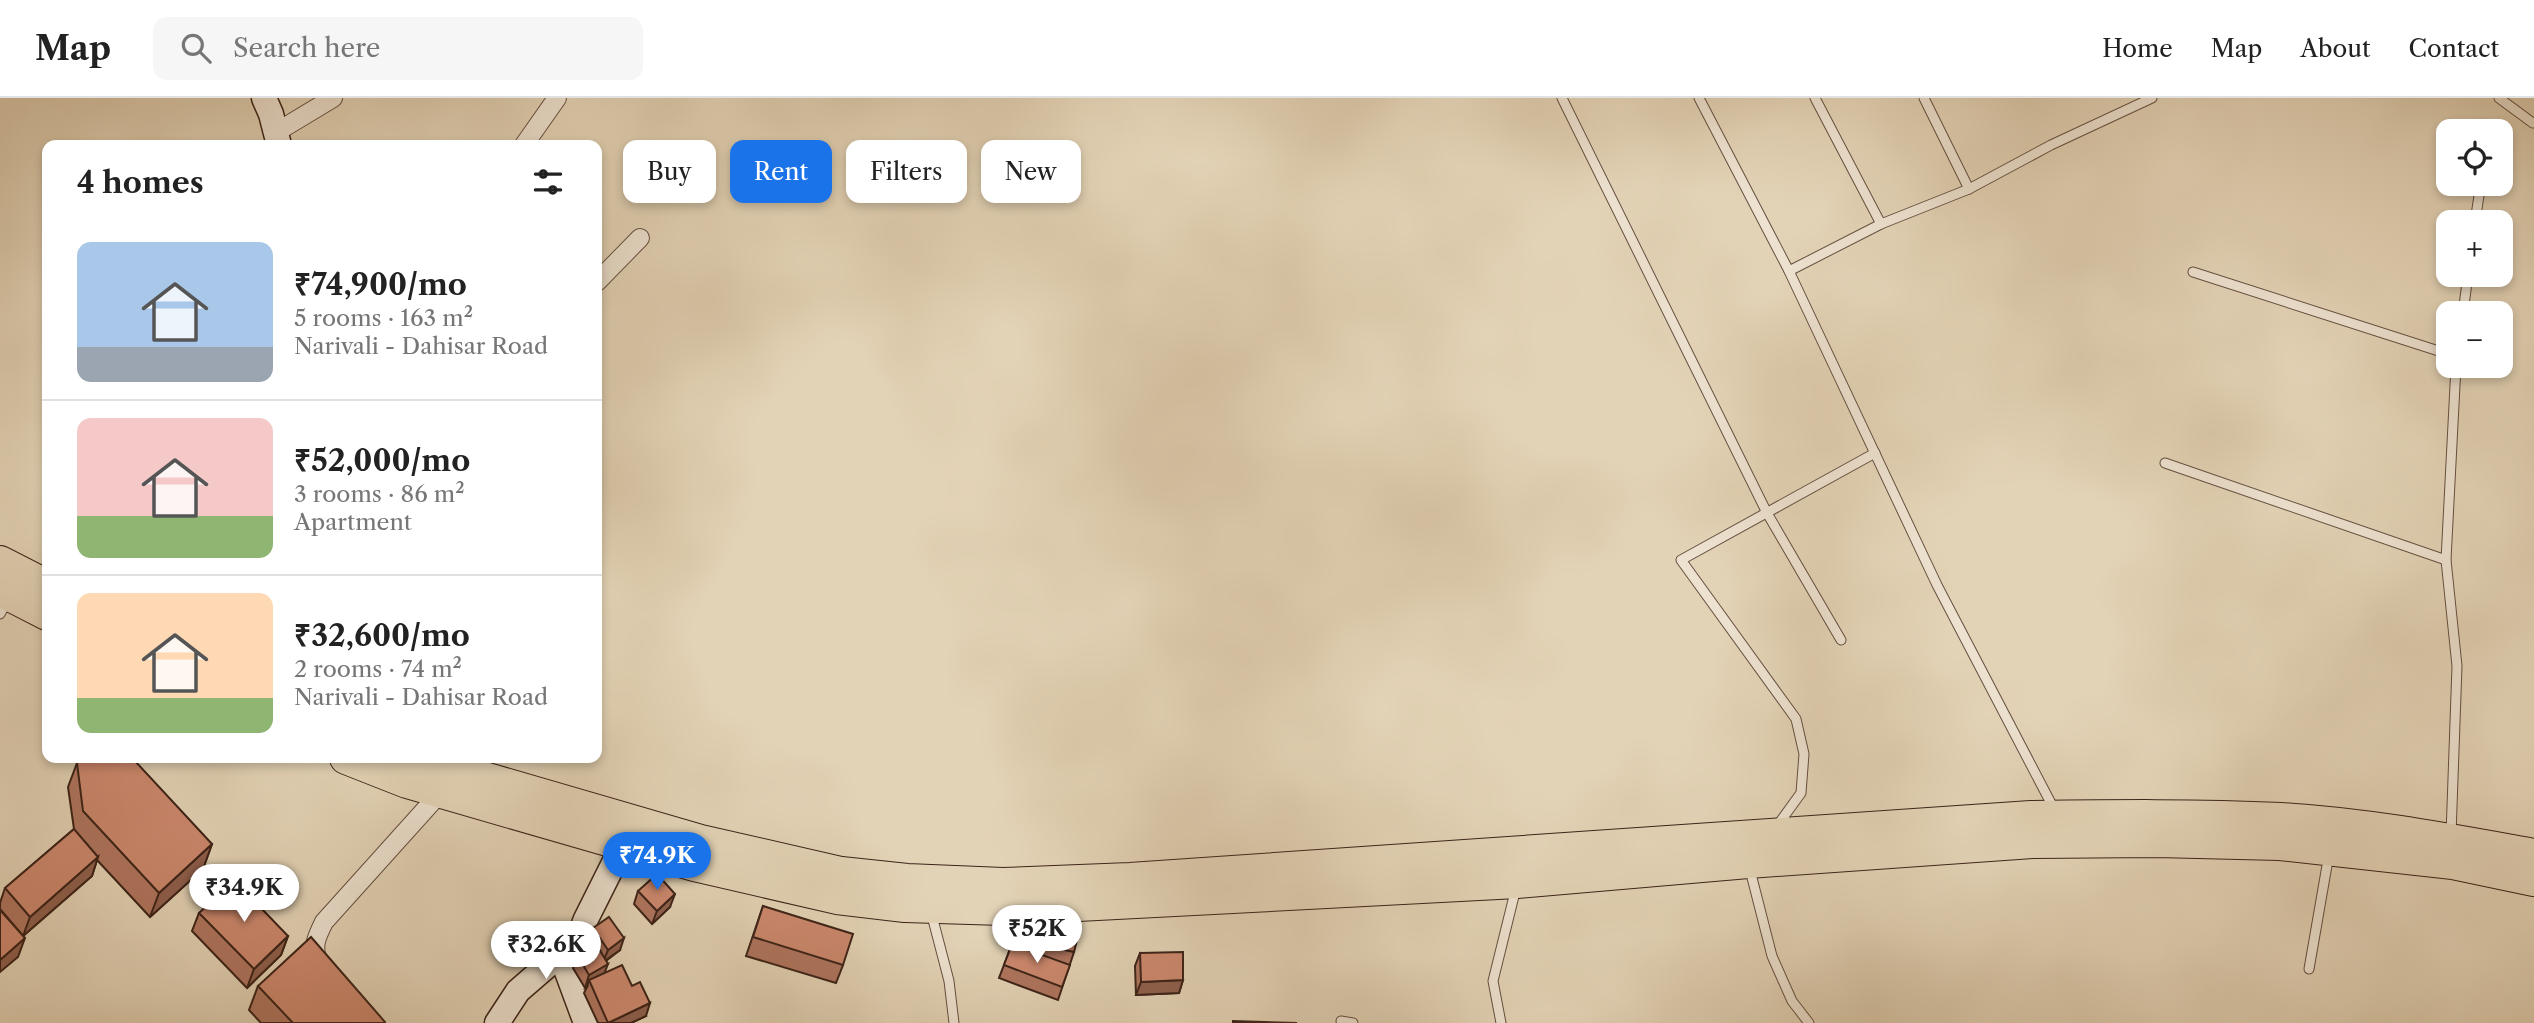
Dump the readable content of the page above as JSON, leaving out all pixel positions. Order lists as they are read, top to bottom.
{
  "page": {
    "header": "Map",
    "search": "Search here",
    "nav": [
      "Home",
      "Map",
      "About",
      "Contact"
    ],
    "map_buttons": ["+", "−"],
    "chip": [
      "Buy",
      "Rent",
      "Filters",
      "New"
    ],
    "heading": "4 homes",
    "list": [
      {
        "name": "₹74,900/mo",
        "note": "5 rooms · 163 m² · Narivali - Dahisar Road"
      },
      {
        "name": "₹52,000/mo",
        "note": "3 rooms · 86 m² · Apartment"
      },
      {
        "name": "₹32,600/mo",
        "note": "2 rooms · 74 m² · Narivali - Dahisar Road"
      }
    ],
    "price": [
      "₹74.9K",
      "₹34.9K",
      "₹52K",
      "₹32.6K"
    ]
  }
}
